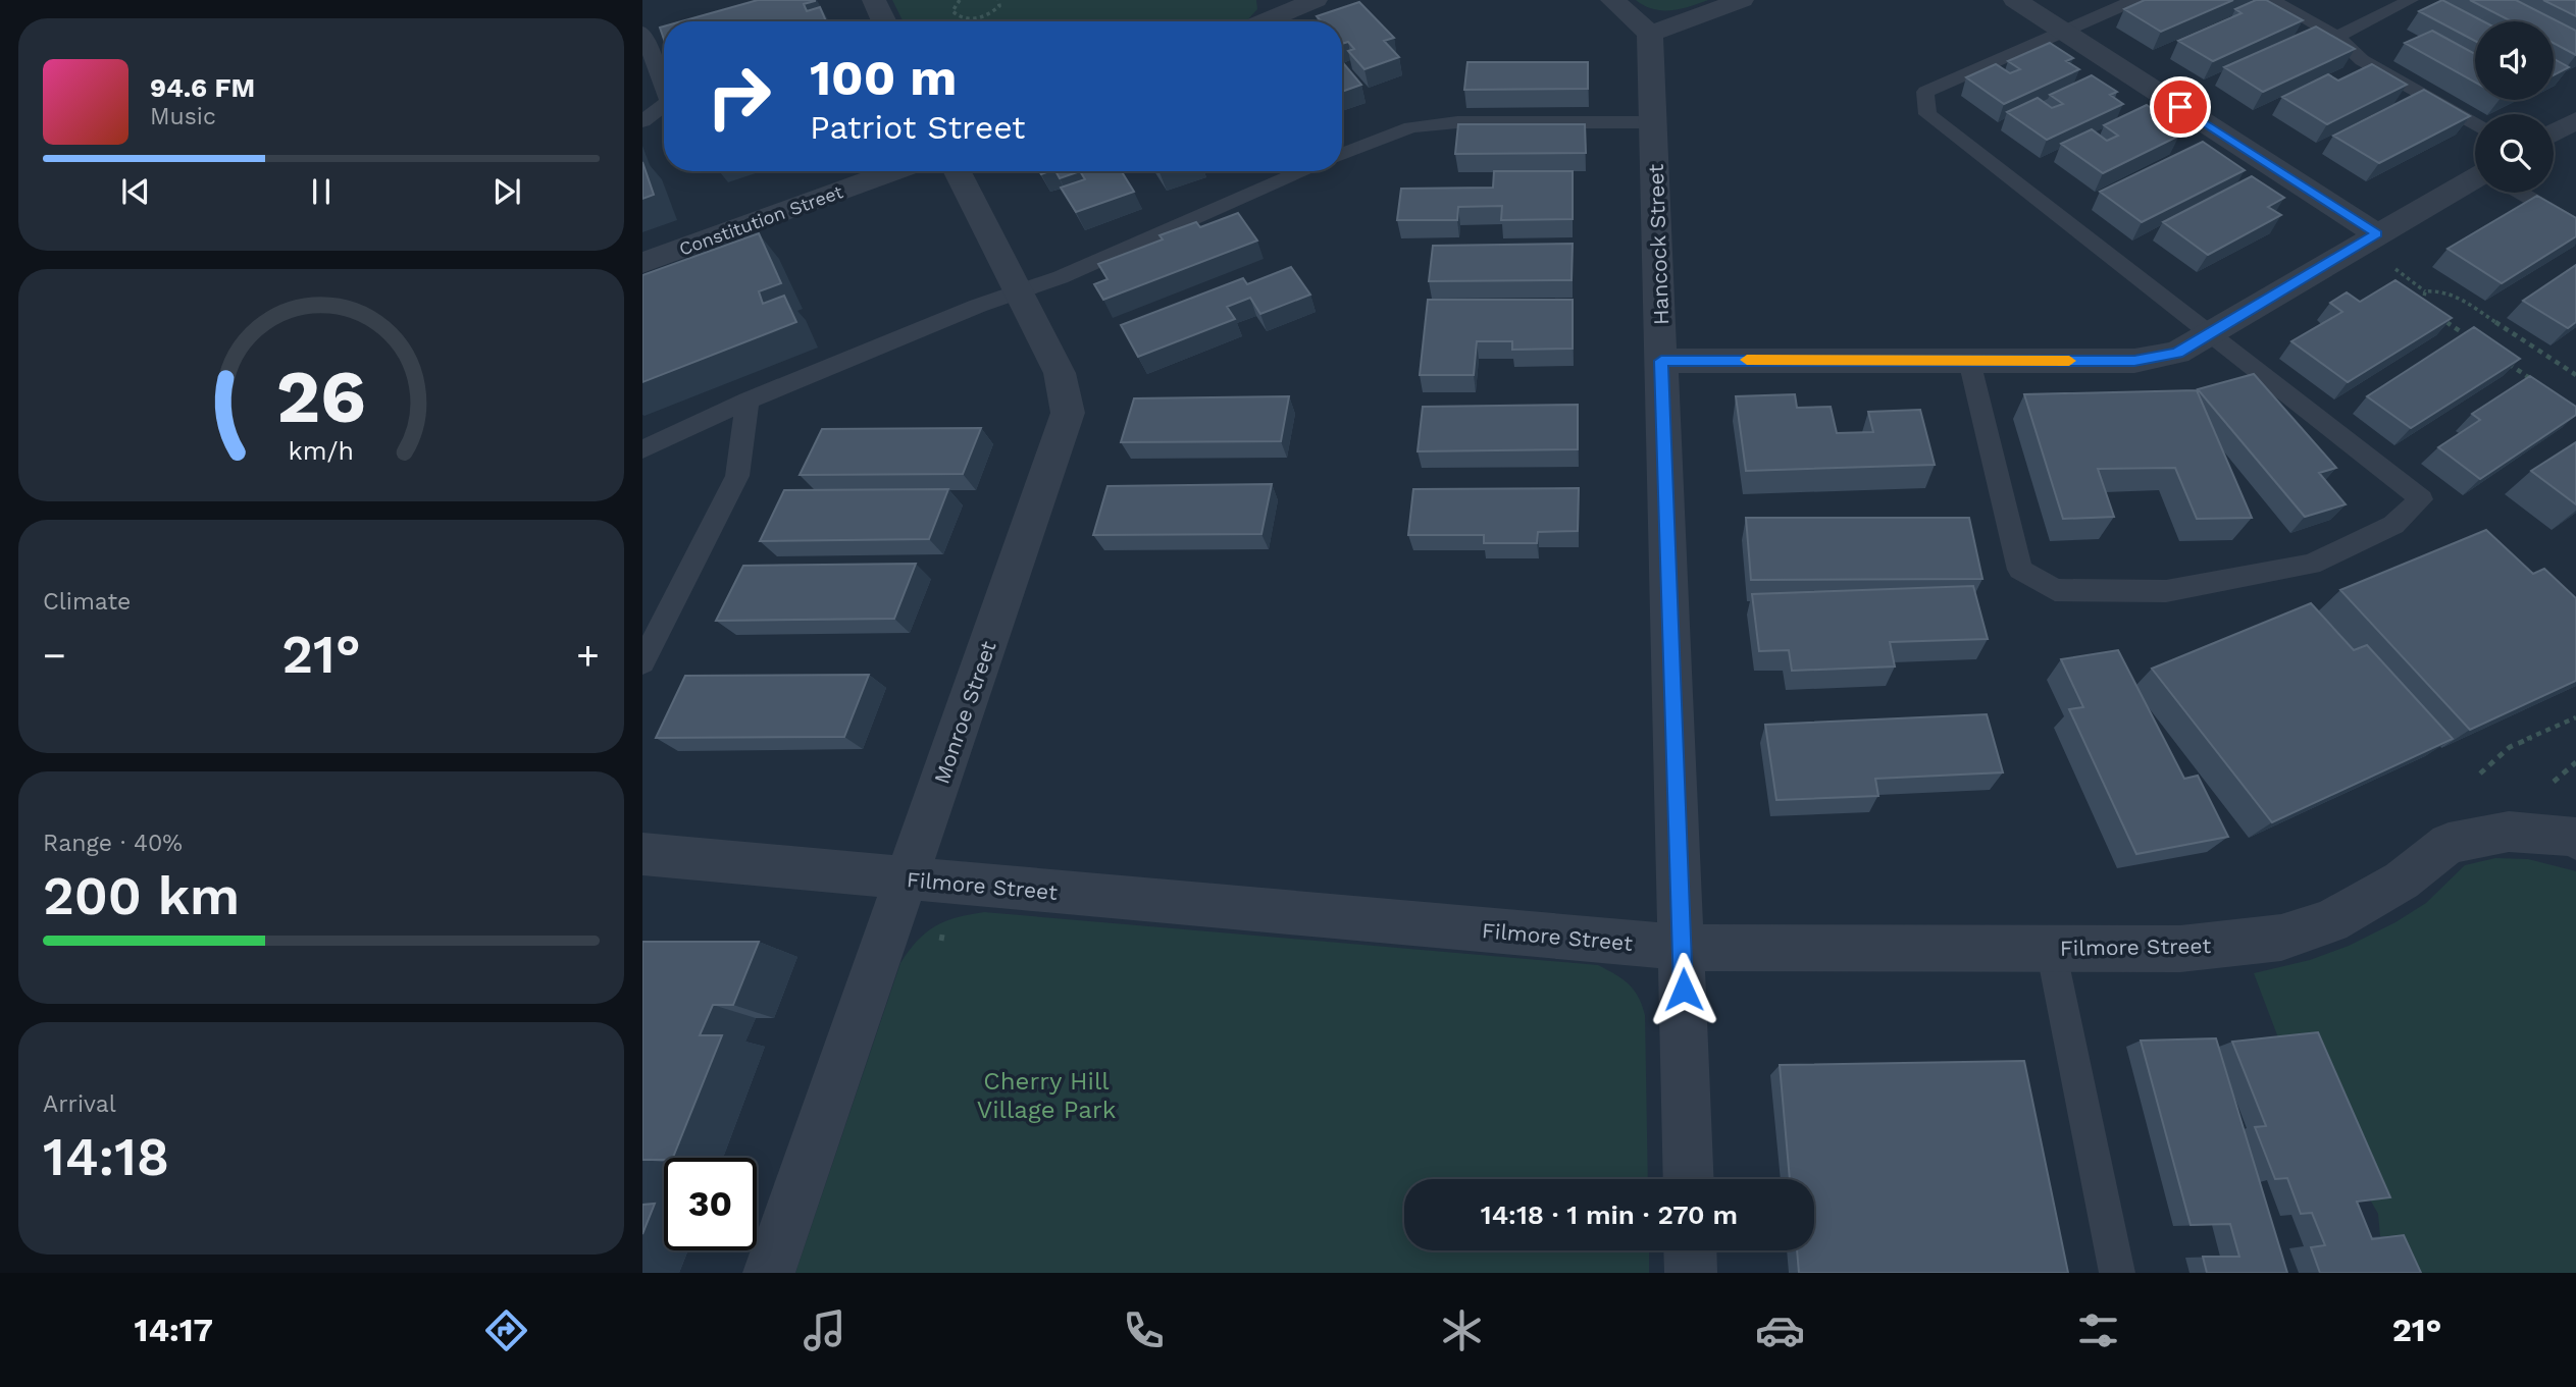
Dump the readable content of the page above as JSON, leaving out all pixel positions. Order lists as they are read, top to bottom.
{
  "streets": {
    "street": [
      "Constitution Street",
      "Hancock Street",
      "Monroe Street",
      "Filmore Street"
    ]
  },
  "crossings": [
    ["Hancock Street", "Filmore Street"],
    ["Monroe Street", "Filmore Street"]
  ],
  "parks": ["Cherry Hill Village Park"],
  "page": {
    "turn": ["100 m", "Patriot Street"],
    "song": ["94.6 FM", "Music"],
    "tile": [
      "Climate",
      ["Range · 40%", "200 km"],
      ["Arrival", "14:18"]
    ],
    "heat": ["−", "21°", "+"],
    "limit": "30",
    "trip": "14:18 · 1 min · 270 m",
    "tabs": ["14:17", "21°"],
    "gauge": ["26", "km/h"]
  }
}
